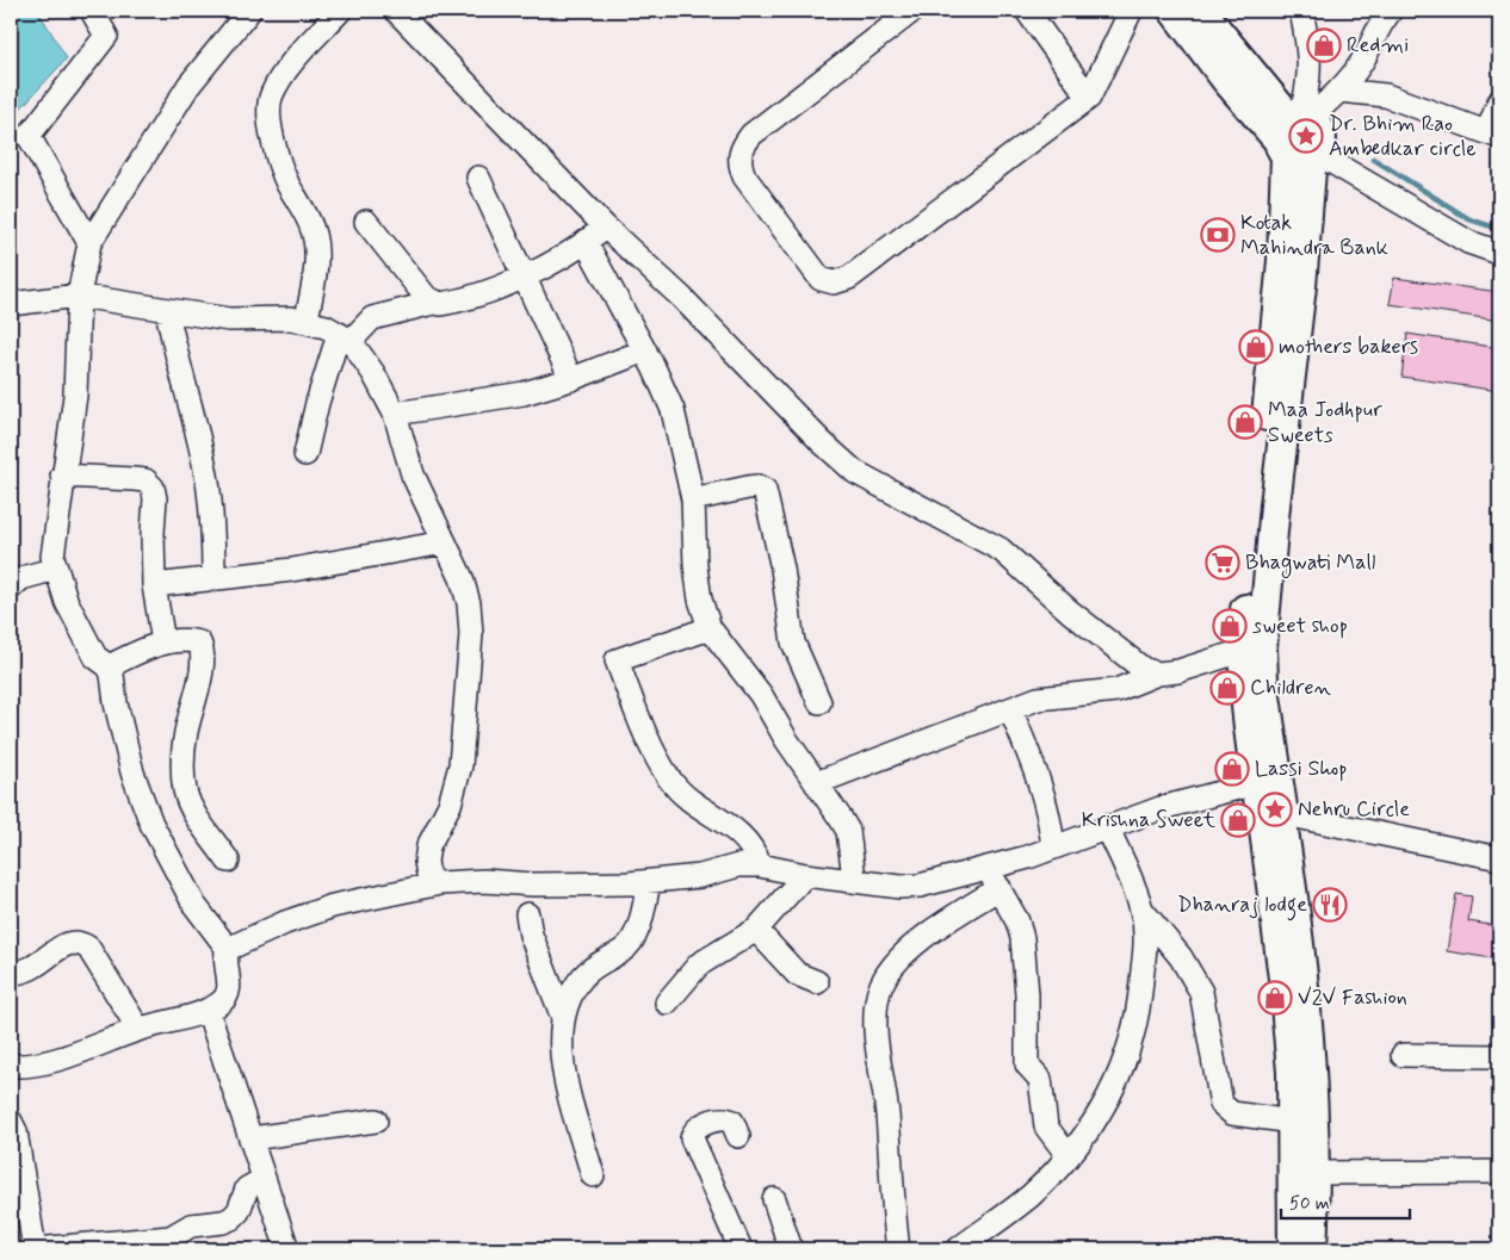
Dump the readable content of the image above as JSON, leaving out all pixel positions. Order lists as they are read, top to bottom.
{
  "places": {
    "shop": [
      "Redmi",
      "mothers bakers",
      "Maa Jodhpur Sweets",
      "sweet shop",
      "Children",
      "Lassi Shop",
      "Krishna Sweet",
      "V2V Fashion"
    ],
    "place": ["Dr. Bhim Rao Ambedkar circle", "Nehru Circle"],
    "bank": ["Kotak Mahindra Bank"],
    "supermarket": ["Bhagwati Mall"],
    "restaurant": ["Dhanraj lodge"]
  },
  "scale_bar": "50 m"
}
